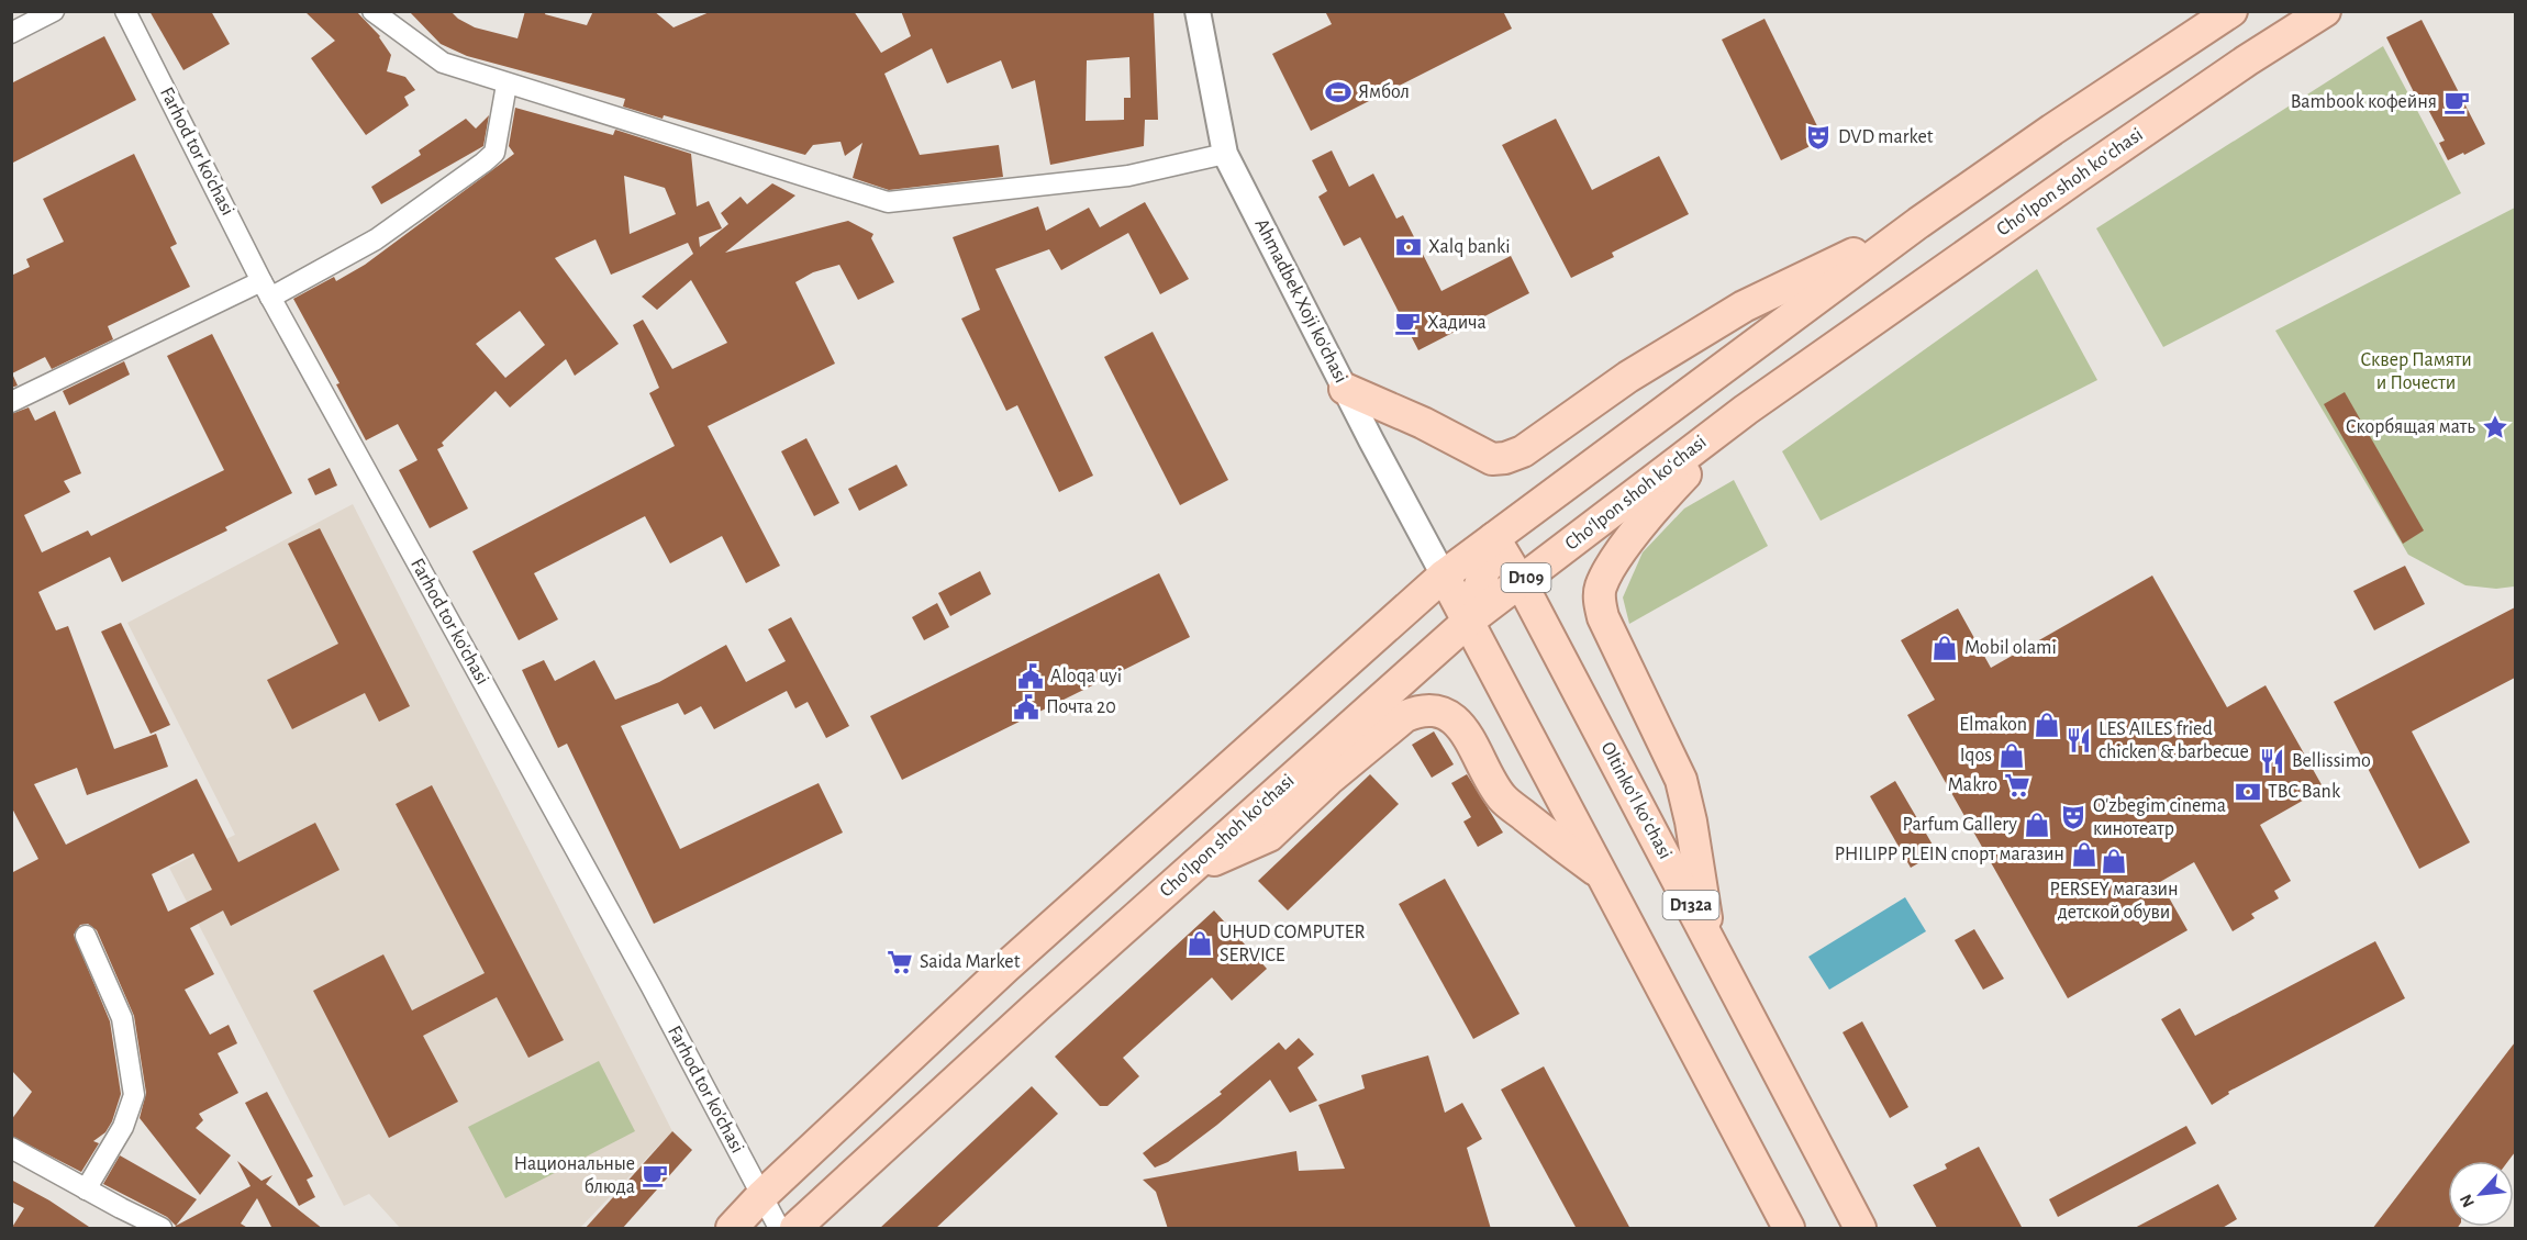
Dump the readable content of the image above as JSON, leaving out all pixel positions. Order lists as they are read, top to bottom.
{
  "streets": {
    "main road": [
      "Choʻlpon shoh koʻchasi",
      "D109",
      "Oltinkoʻl koʻchasi",
      "D132a"
    ],
    "street": ["Farhod tor ko'chasi", "Ahmadbek Xoji ko'chasi"]
  },
  "crossings": [
    ["Farhod tor ko'chasi", "D109"],
    ["Choʻlpon shoh koʻchasi", "Oltinkoʻl koʻchasi"],
    ["Ahmadbek Xoji ko'chasi", "D109"],
    ["D109", "Oltinkoʻl koʻchasi"]
  ],
  "parks": ["Сквер Памяти и Почести"],
  "places": {
    "sports": ["Ямбол"],
    "cafe": ["Bambook кофейня", "Хадича", "Национальные блюда"],
    "theatre": ["DVD market", "O'zbegim cinema кинотеатр"],
    "bank": ["Xalq banki", "TBC Bank"],
    "place": ["Скорбящая мать"],
    "shop": [
      "Mobil olami",
      "Elmakon",
      "Iqos",
      "Parfum Gallery",
      "PHILIPP PLEIN спорт магазин",
      "PERSEY магазин детской обуви",
      "UHUD COMPUTER SERVICE"
    ],
    "public building": ["Aloqa uyi", "Почта 20"],
    "restaurant": ["LES AILES fried chicken & barbecue", "Bellissimo"],
    "supermarket": ["Makro", "Saida Market"]
  },
  "north": "bottom left"
}
